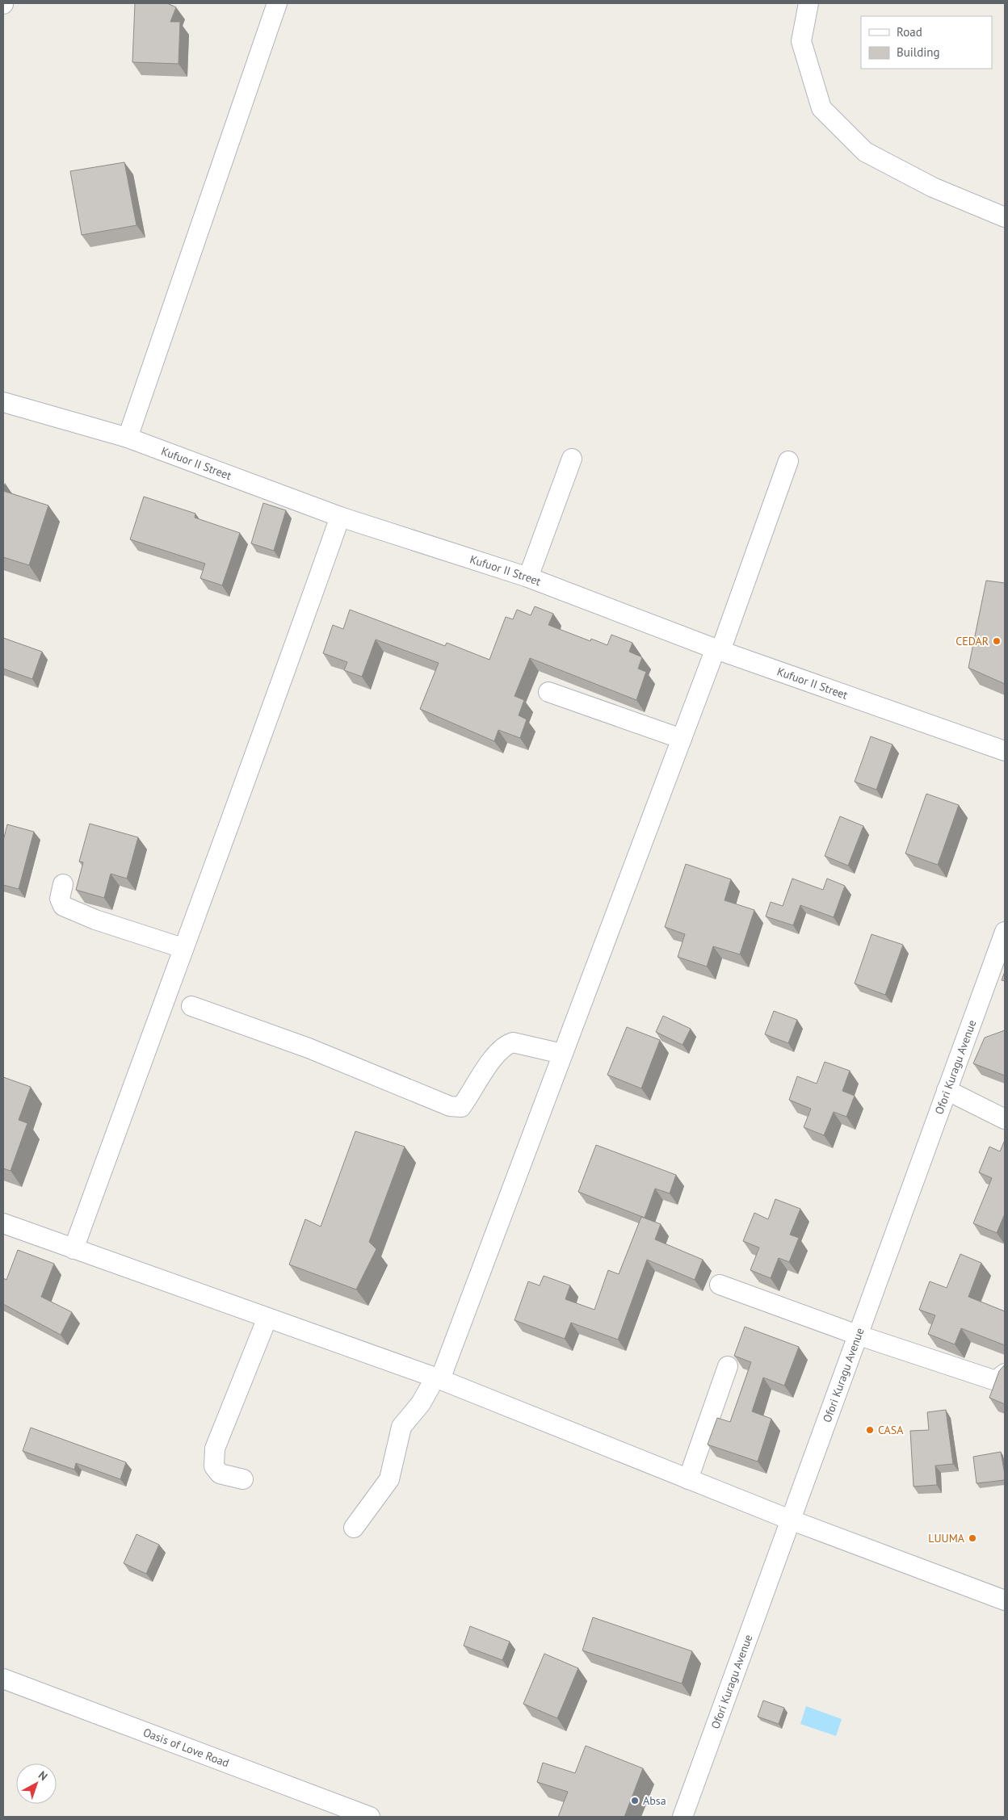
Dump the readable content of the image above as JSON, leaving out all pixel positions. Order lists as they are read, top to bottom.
{
  "streets": {
    "street": ["Kufuor II Street", "Ofori Kuragu Avenue", "Oasis of Love Road"]
  },
  "places": [
    "CEDAR",
    "CASA",
    "LUUMA",
    "Absa"
  ],
  "legend": ["Road", "Building"],
  "north": "top right"
}
